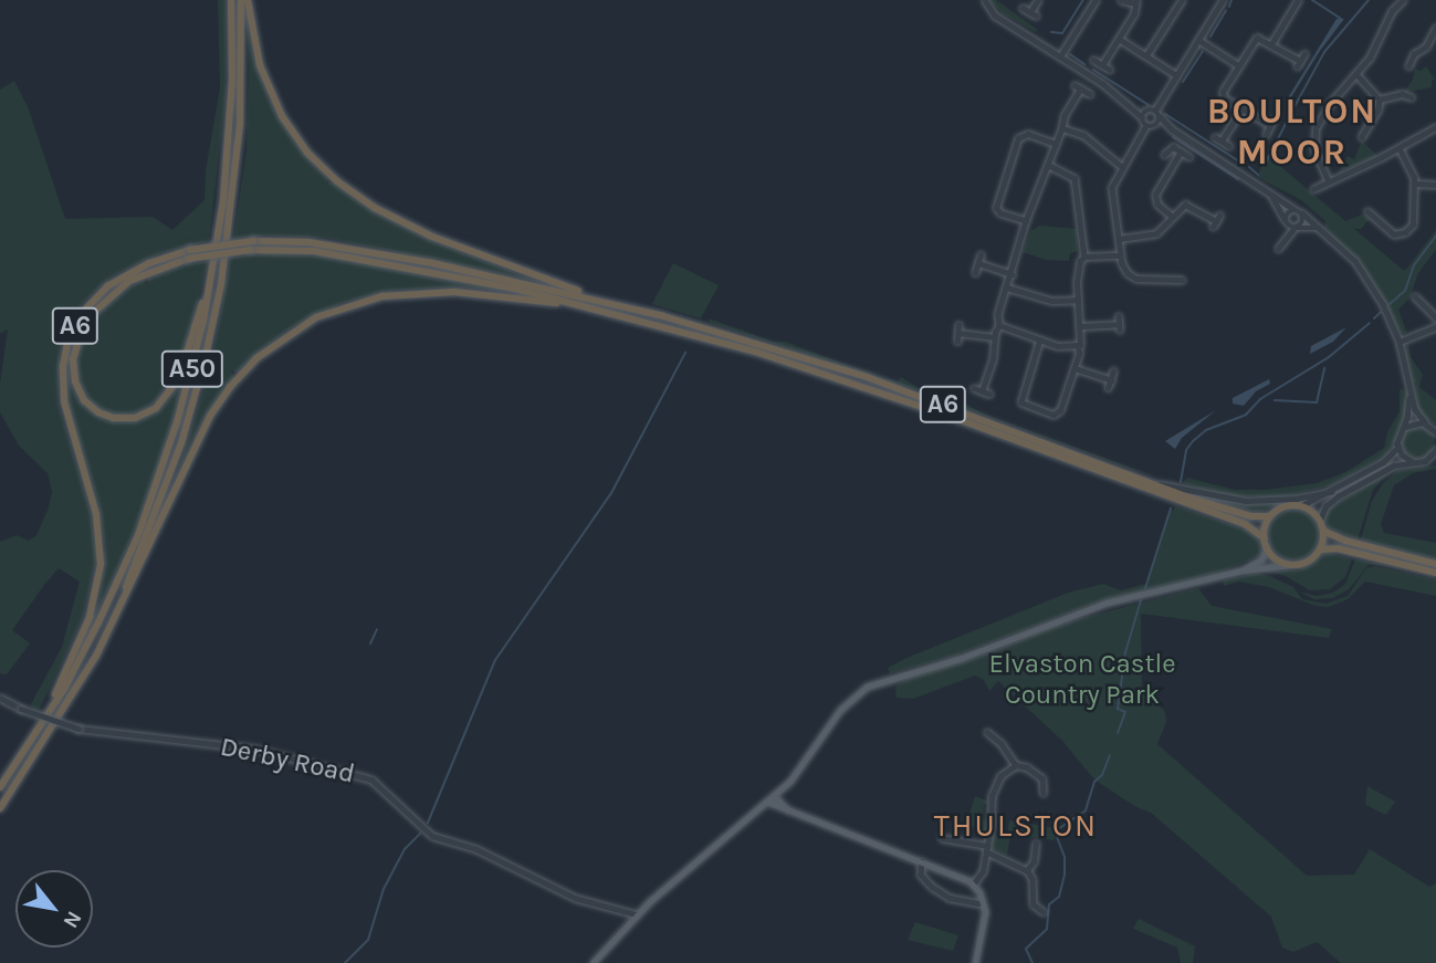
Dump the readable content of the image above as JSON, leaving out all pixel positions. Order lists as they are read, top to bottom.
{
  "streets": {
    "highway": ["A6", "A50"],
    "street": ["Derby Road"]
  },
  "crossings": [
    ["A6", "A50"]
  ],
  "districts": ["BOULTON MOOR", "THULSTON"],
  "parks": ["Elvaston Castle Country Park"],
  "north": "bottom right"
}
